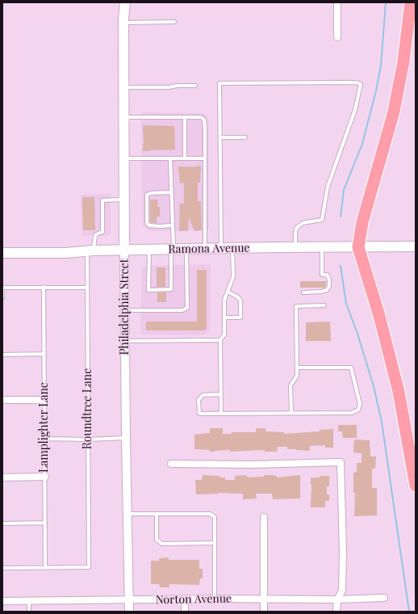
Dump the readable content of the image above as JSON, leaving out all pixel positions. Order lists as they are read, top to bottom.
{
  "streets": {
    "main road": ["Ramona Avenue", "Philadelphia Street"],
    "street": ["Norton Avenue"],
    "lane": ["Roundtree Lane", "Lamplighter Lane"]
  },
  "crossings": [
    ["Ramona Avenue", "Philadelphia Street"],
    ["Ramona Avenue", "Roundtree Lane"],
    ["Philadelphia Street", "Roundtree Lane"],
    ["Philadelphia Street", "Norton Avenue"],
    ["Roundtree Lane", "Lamplighter Lane"]
  ]
}
